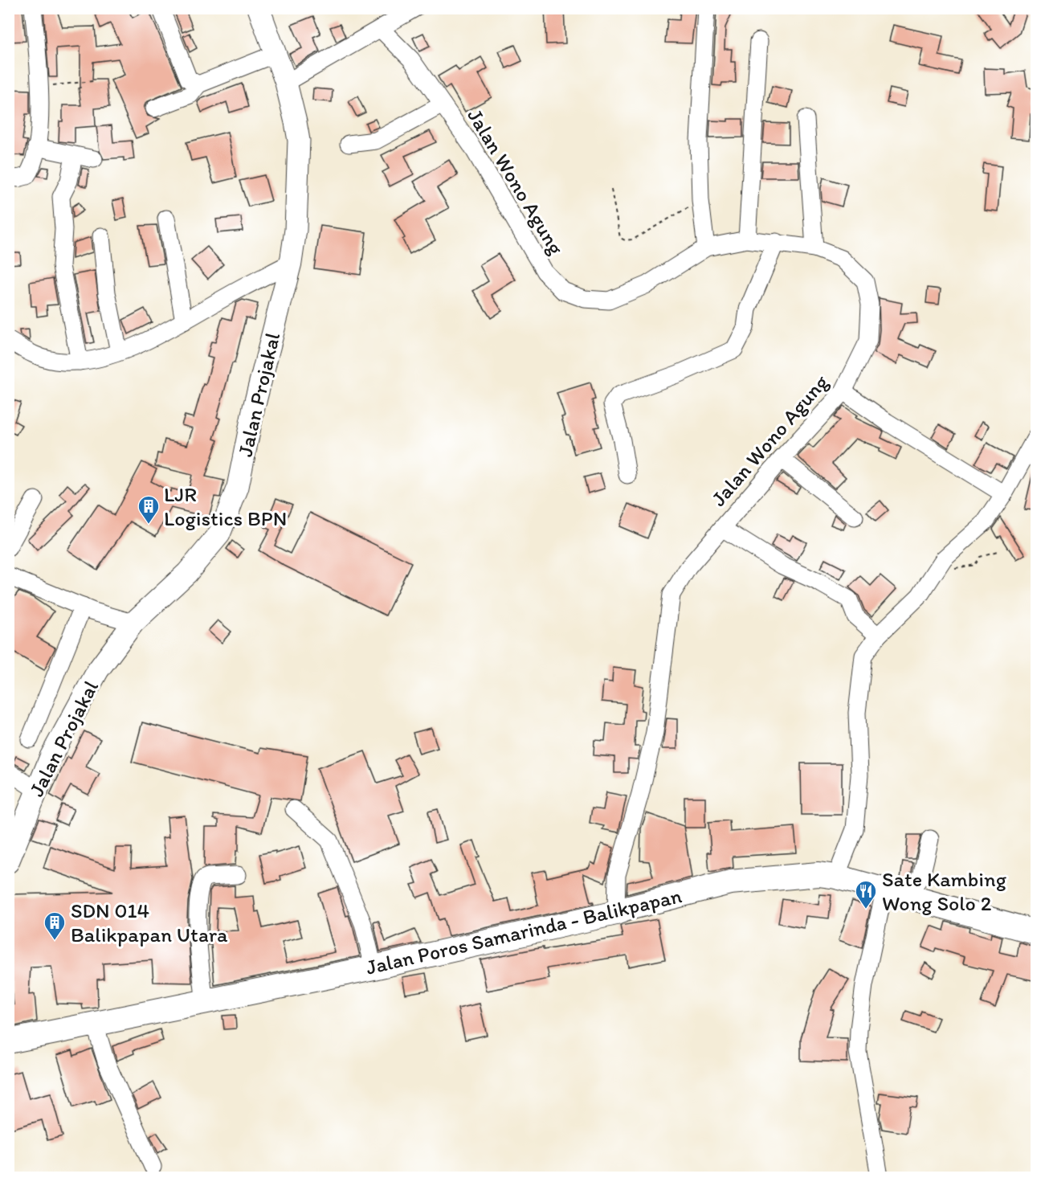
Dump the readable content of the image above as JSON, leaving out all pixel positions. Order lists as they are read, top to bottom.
{
  "streets": {
    "highway": ["Jalan Poros Samarinda - Balikpapan"],
    "main road": ["Jalan Projakal"],
    "street": ["Jalan Wono Agung"]
  },
  "crossings": [
    ["Jalan Wono Agung", "Jalan Poros Samarinda - Balikpapan"]
  ],
  "places": {
    "building": ["LJR Logistics BPN", "SDN 014 Balikpapan Utara"],
    "restaurant": ["Sate Kambing Wong Solo 2"]
  }
}
